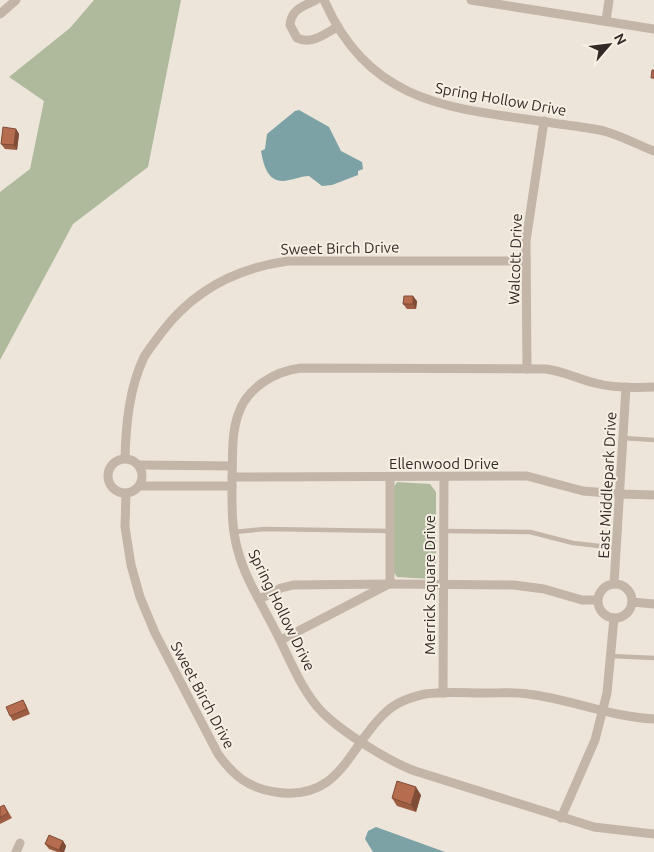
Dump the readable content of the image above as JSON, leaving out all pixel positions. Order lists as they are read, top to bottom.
{
  "streets": {
    "street": [
      "Spring Hollow Drive",
      "Sweet Birch Drive",
      "Walcott Drive",
      "Ellenwood Drive",
      "East Middlepark Drive",
      "Merrick Square Drive"
    ]
  },
  "crossings": [
    ["Spring Hollow Drive", "Sweet Birch Drive"],
    ["Spring Hollow Drive", "Walcott Drive"],
    ["Spring Hollow Drive", "Ellenwood Drive"],
    ["Spring Hollow Drive", "East Middlepark Drive"],
    ["Sweet Birch Drive", "Walcott Drive"],
    ["Sweet Birch Drive", "Ellenwood Drive"],
    ["Sweet Birch Drive", "Merrick Square Drive"],
    ["Ellenwood Drive", "East Middlepark Drive"],
    ["Ellenwood Drive", "Merrick Square Drive"]
  ],
  "north": "top right"
}
